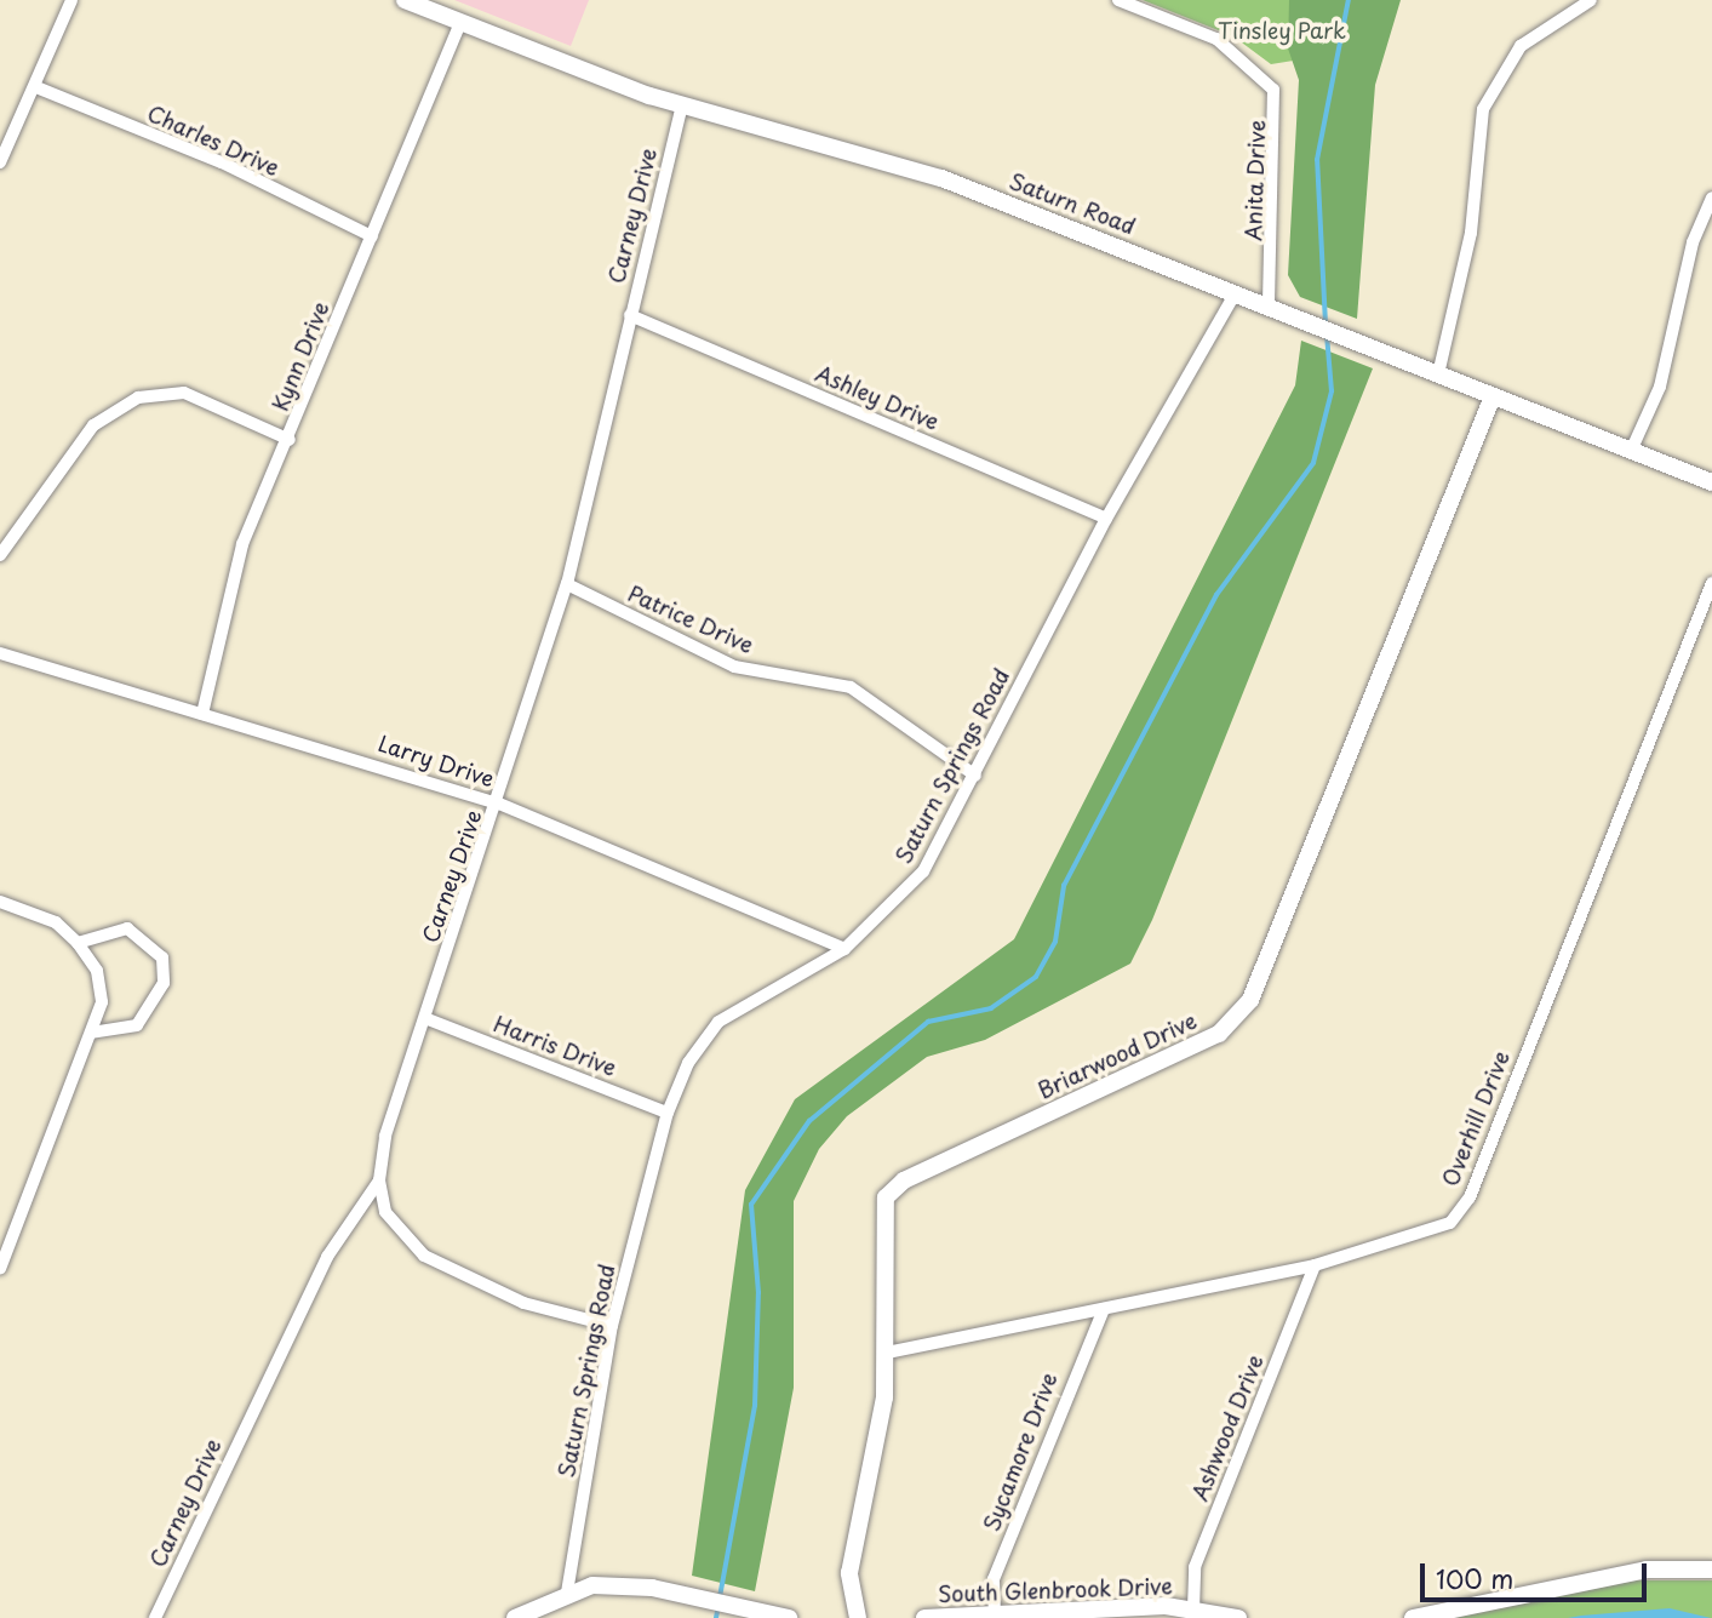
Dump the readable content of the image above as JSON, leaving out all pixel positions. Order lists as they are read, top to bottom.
{
  "streets": {
    "street": [
      "Charles Drive",
      "Anita Drive",
      "Saturn Road",
      "Carney Drive",
      "Kynn Drive",
      "Ashley Drive",
      "Patrice Drive",
      "Larry Drive",
      "Saturn Springs Road",
      "Harris Drive",
      "Briarwood Drive",
      "Overhill Drive",
      "Ashwood Drive",
      "Sycamore Drive",
      "South Glenbrook Drive"
    ]
  },
  "crossings": [
    ["Charles Drive", "Kynn Drive"],
    ["Anita Drive", "Saturn Road"],
    ["Saturn Road", "Carney Drive"],
    ["Saturn Road", "Kynn Drive"],
    ["Saturn Road", "Saturn Springs Road"],
    ["Saturn Road", "Briarwood Drive"],
    ["Carney Drive", "Ashley Drive"],
    ["Carney Drive", "Patrice Drive"],
    ["Carney Drive", "Larry Drive"],
    ["Carney Drive", "Harris Drive"],
    ["Kynn Drive", "Larry Drive"],
    ["Ashley Drive", "Saturn Springs Road"],
    ["Patrice Drive", "Saturn Springs Road"],
    ["Larry Drive", "Saturn Springs Road"],
    ["Saturn Springs Road", "Harris Drive"],
    ["Briarwood Drive", "Overhill Drive"],
    ["Overhill Drive", "Ashwood Drive"],
    ["Overhill Drive", "Sycamore Drive"],
    ["Ashwood Drive", "South Glenbrook Drive"],
    ["Sycamore Drive", "South Glenbrook Drive"]
  ],
  "parks": ["Tinsley Park"],
  "scale_bar": "100 m"
}
